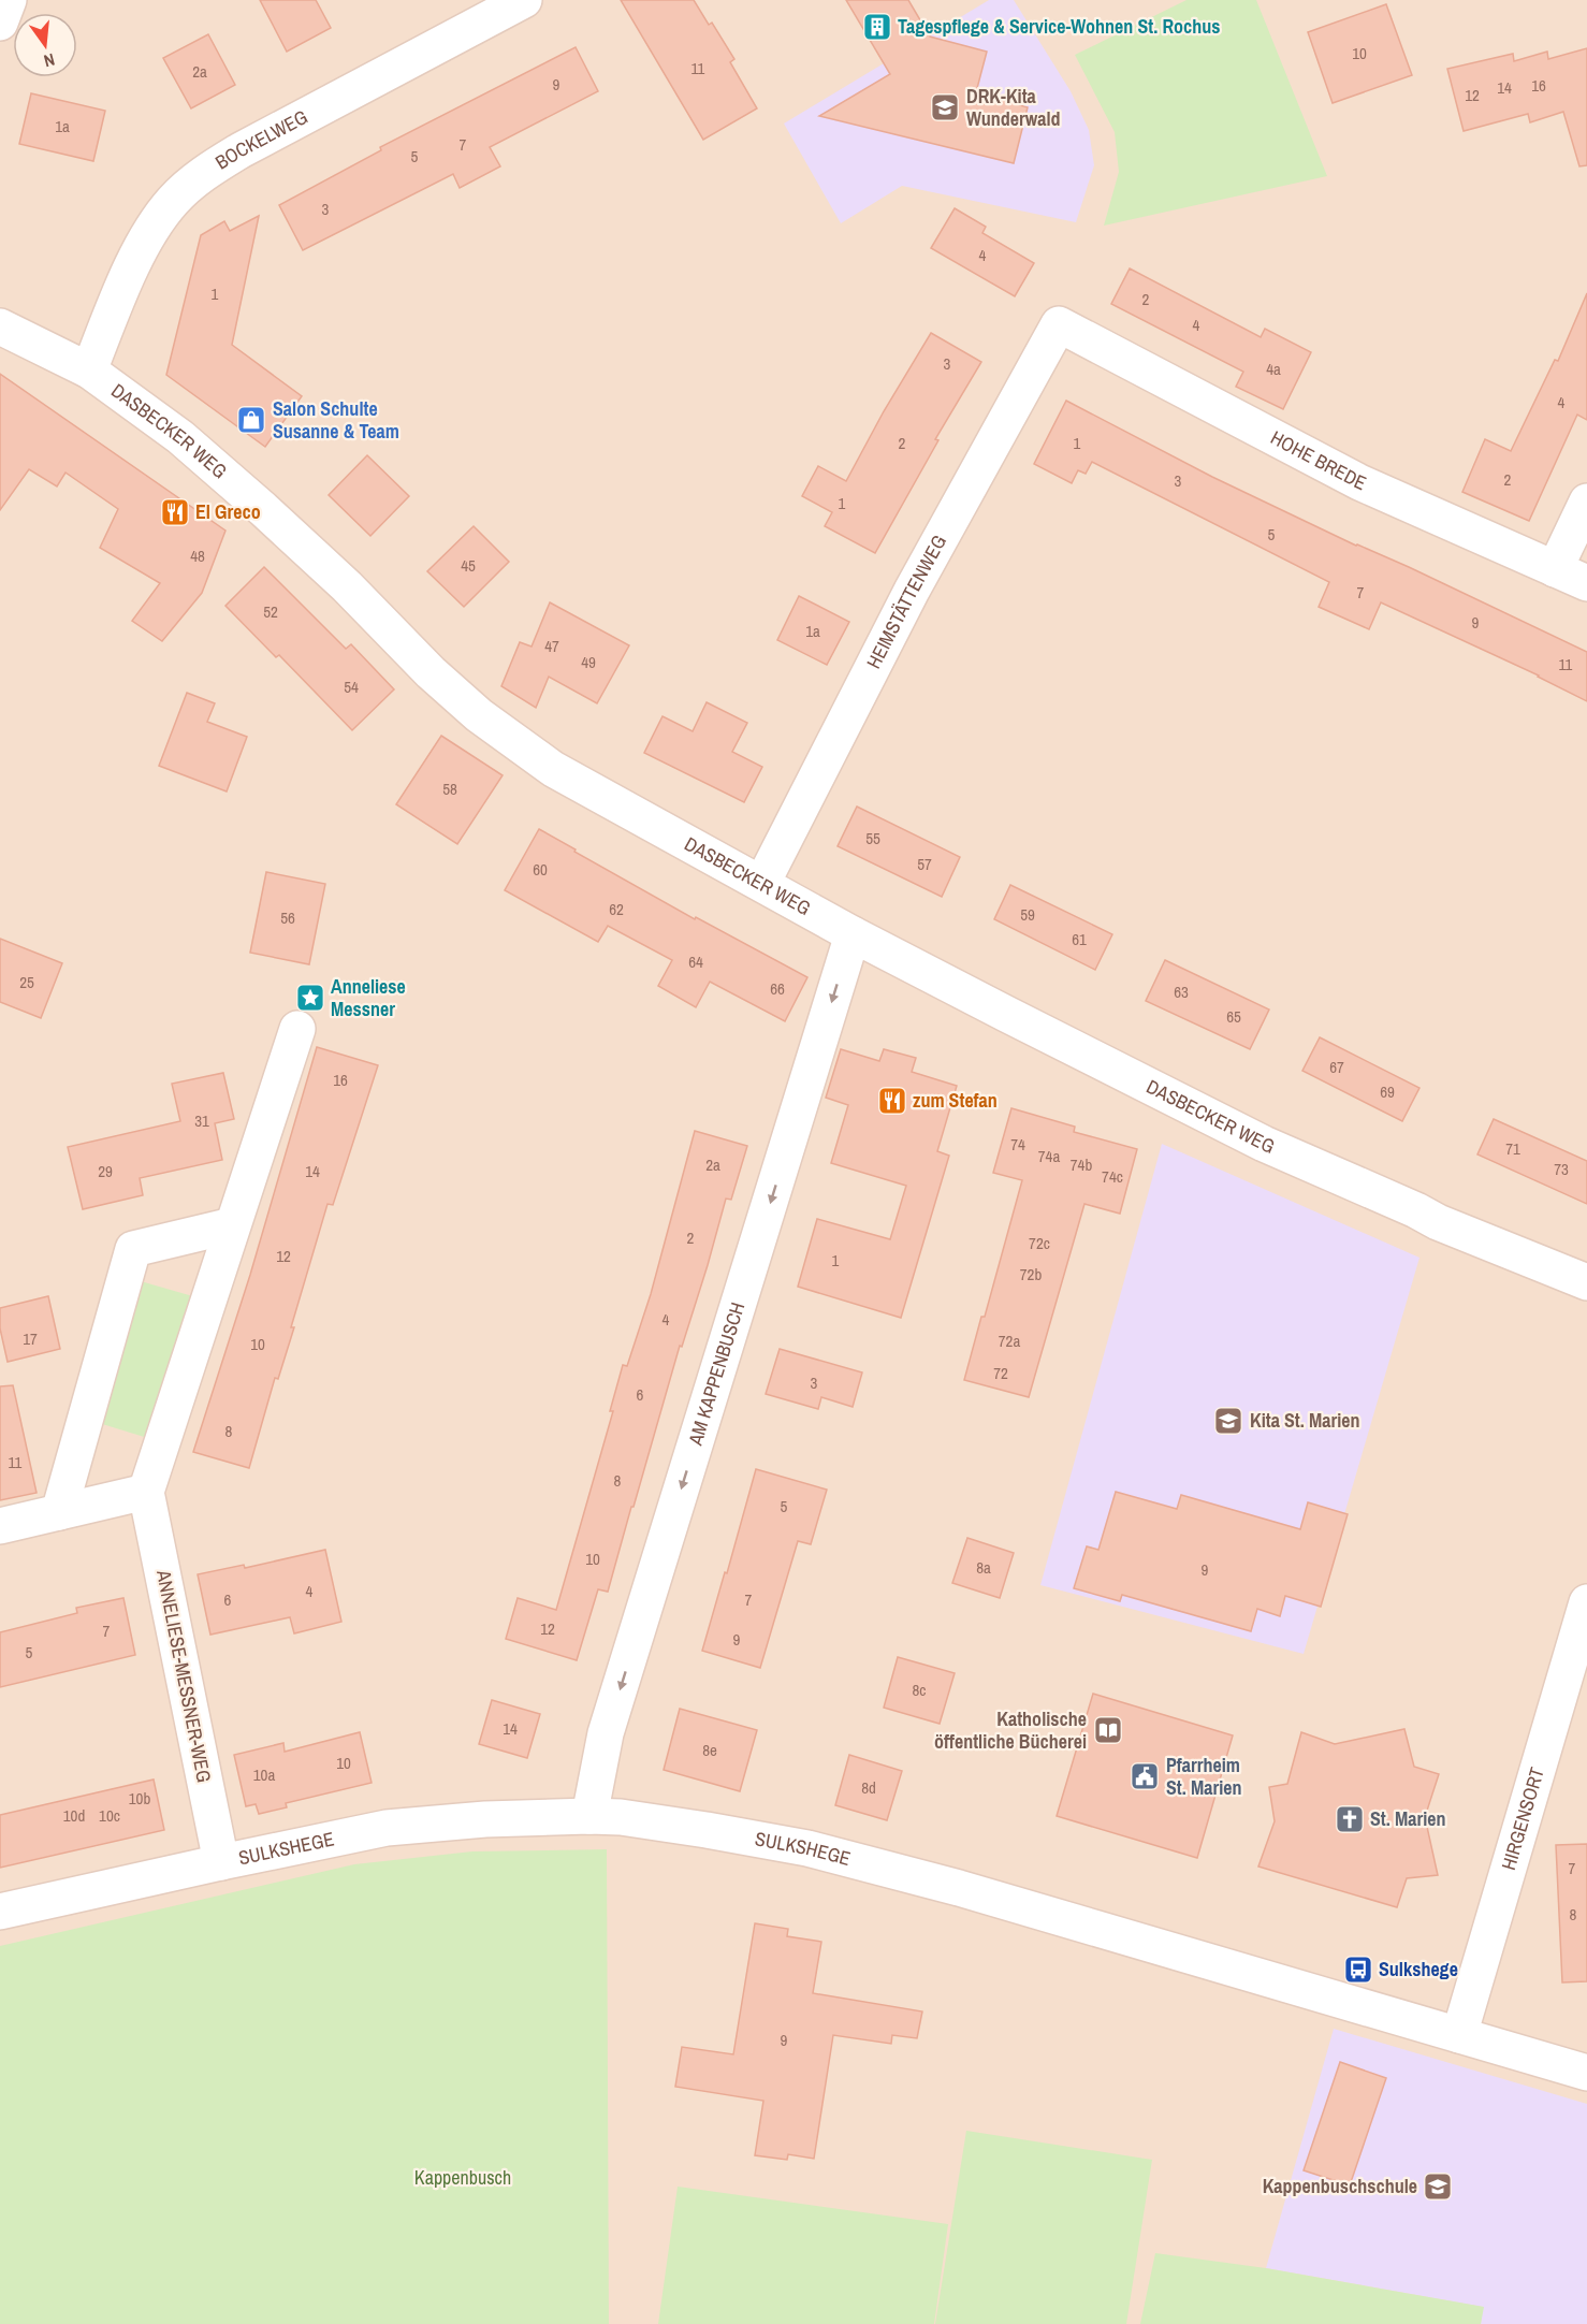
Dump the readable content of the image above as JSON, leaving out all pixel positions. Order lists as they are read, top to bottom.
{
  "streets": {
    "street": [
      "BOCKELWEG",
      "DASBECKER WEG",
      "HOHE BREDE",
      "HEIMSTÄTTENWEG",
      "AM KAPPENBUSCH",
      "ANNELIESE-MESSNER-WEG",
      "HIRGENSORT",
      "SULKSHEGE"
    ]
  },
  "crossings": [
    ["BOCKELWEG", "DASBECKER WEG"],
    ["DASBECKER WEG", "HEIMSTÄTTENWEG"],
    ["DASBECKER WEG", "AM KAPPENBUSCH"],
    ["HOHE BREDE", "HEIMSTÄTTENWEG"],
    ["AM KAPPENBUSCH", "SULKSHEGE"],
    ["ANNELIESE-MESSNER-WEG", "SULKSHEGE"],
    ["HIRGENSORT", "SULKSHEGE"]
  ],
  "one_way": ["AM KAPPENBUSCH"],
  "parks": ["Kappenbusch"],
  "places": {
    "building": ["Tagespflege & Service-Wohnen St. Rochus"],
    "school or university": ["DRK-Kita Wunderwald", "Kita St. Marien", "Kappenbuschschule"],
    "shop": ["Salon Schulte Susanne & Team"],
    "restaurant": ["El Greco", "zum Stefan"],
    "place": ["Anneliese Messner"],
    "library": ["Katholische öffentliche Bücherei"],
    "public building": ["Pfarrheim St. Marien"],
    "church": ["St. Marien"],
    "bus stop": ["Sulkshege"]
  },
  "house_numbers": [
    "10",
    "11",
    "2a",
    "9",
    "16",
    "14",
    "12",
    "1a",
    "7",
    "5",
    "3",
    "4",
    "1",
    "2",
    "4",
    "3",
    "4a",
    "4",
    "2",
    "1",
    "2",
    "3",
    "1",
    "5",
    "48",
    "45",
    "7",
    "52",
    "9",
    "1a",
    "47",
    "49",
    "11",
    "54",
    "58",
    "55",
    "57",
    "60",
    "62",
    "59",
    "56",
    "61",
    "64",
    "25",
    "66",
    "63",
    "65",
    "67",
    "16",
    "69",
    "31",
    "74",
    "71",
    "74a",
    "2a",
    "74b",
    "73",
    "29",
    "14",
    "74c",
    "2",
    "72c",
    "12",
    "1",
    "72b",
    "4",
    "17",
    "72a",
    "10",
    "72",
    "3",
    "6",
    "8",
    "11",
    "8",
    "5",
    "10",
    "8a",
    "9",
    "4",
    "6",
    "7",
    "12",
    "7",
    "9",
    "5",
    "8c",
    "14",
    "8e",
    "10",
    "10a",
    "8d",
    "10b",
    "10d",
    "10c",
    "7",
    "8",
    "9"
  ],
  "north": "bottom"
}
